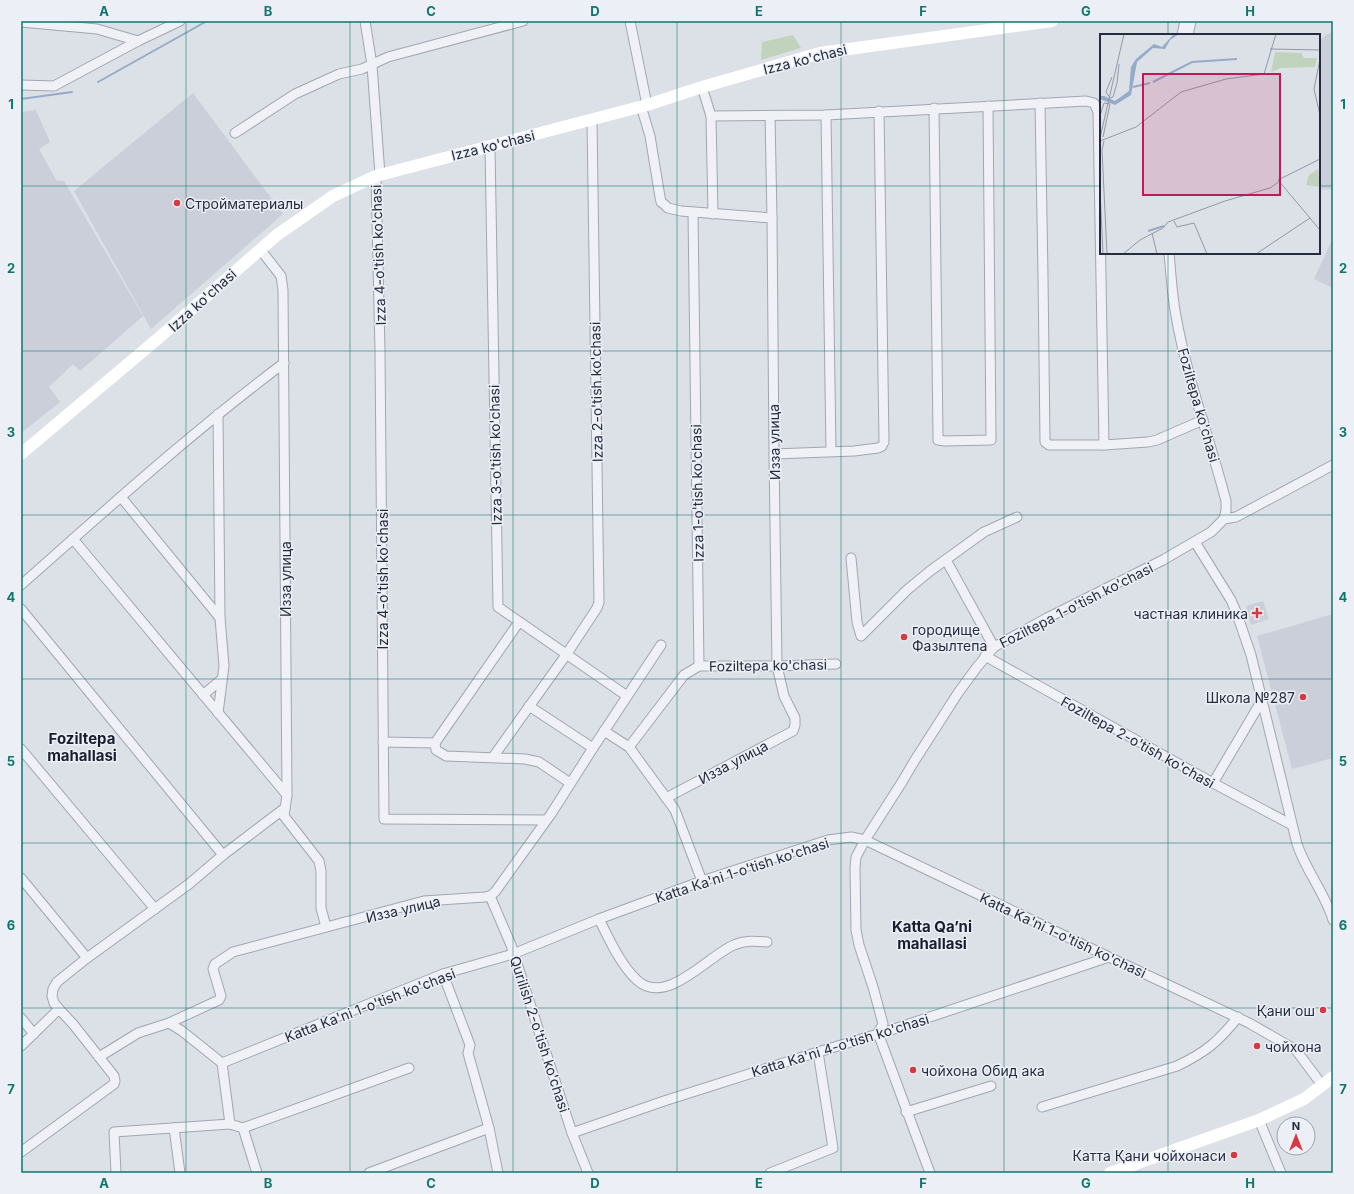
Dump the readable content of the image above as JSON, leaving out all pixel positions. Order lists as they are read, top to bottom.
{
  "streets": {
    "main road": ["Izza ko'chasi"],
    "street": [
      "Izza 4-o'tish ko'chasi",
      "Izza 2-o'tish ko'chasi",
      "Foziltepa ko'chasi",
      "Изза улица",
      "Izza 3-o'tish ko'chasi",
      "Izza 1-o'tish ko'chasi",
      "Foziltepa 1-o'tish ko'chasi",
      "Foziltepa 2-o'tish ko'chasi",
      "Katta Ka'ni 1-o'tish ko'chasi",
      "Qurilish 2-o'tish ko'chasi",
      "Katta Ka'ni 4-o'tish ko'chasi"
    ]
  },
  "crossings": [
    ["Izza ko'chasi", "Izza 4-o'tish ko'chasi"],
    ["Izza ko'chasi", "Izza 2-o'tish ko'chasi"],
    ["Izza ko'chasi", "Изза улица"],
    ["Izza ko'chasi", "Izza 3-o'tish ko'chasi"],
    ["Izza 2-o'tish ko'chasi", "Izza 3-o'tish ko'chasi"],
    ["Foziltepa ko'chasi", "Изза улица"],
    ["Foziltepa ko'chasi", "Izza 1-o'tish ko'chasi"],
    ["Изза улица", "Qurilish 2-o'tish ko'chasi"],
    ["Foziltepa 1-o'tish ko'chasi", "Foziltepa 2-o'tish ko'chasi"],
    ["Foziltepa 1-o'tish ko'chasi", "Katta Ka'ni 1-o'tish ko'chasi"],
    ["Foziltepa 1-o'tish ko'chasi", "Katta Ka'ni 4-o'tish ko'chasi"],
    ["Katta Ka'ni 1-o'tish ko'chasi", "Qurilish 2-o'tish ko'chasi"],
    ["Katta Ka'ni 1-o'tish ko'chasi", "Katta Ka'ni 4-o'tish ko'chasi"],
    ["Qurilish 2-o'tish ko'chasi", "Katta Ka'ni 4-o'tish ko'chasi"]
  ],
  "districts": ["Foziltepa mahallasi", "Katta Qaʼni mahallasi"],
  "places": {
    "other": [
      "Стройматериалы",
      "городище Фазылтепа",
      "Школа №287",
      "Қани ош",
      "чойхона",
      "чойхона Обид ака",
      "Катта Қани чойхонаси"
    ],
    "health": ["частная клиника"]
  },
  "north": "top",
  "grid": {
    "columns": [
      "A",
      "B",
      "C",
      "D",
      "E",
      "F",
      "G",
      "H"
    ],
    "rows": [
      "1",
      "2",
      "3",
      "4",
      "5",
      "6",
      "7"
    ]
  }
}
